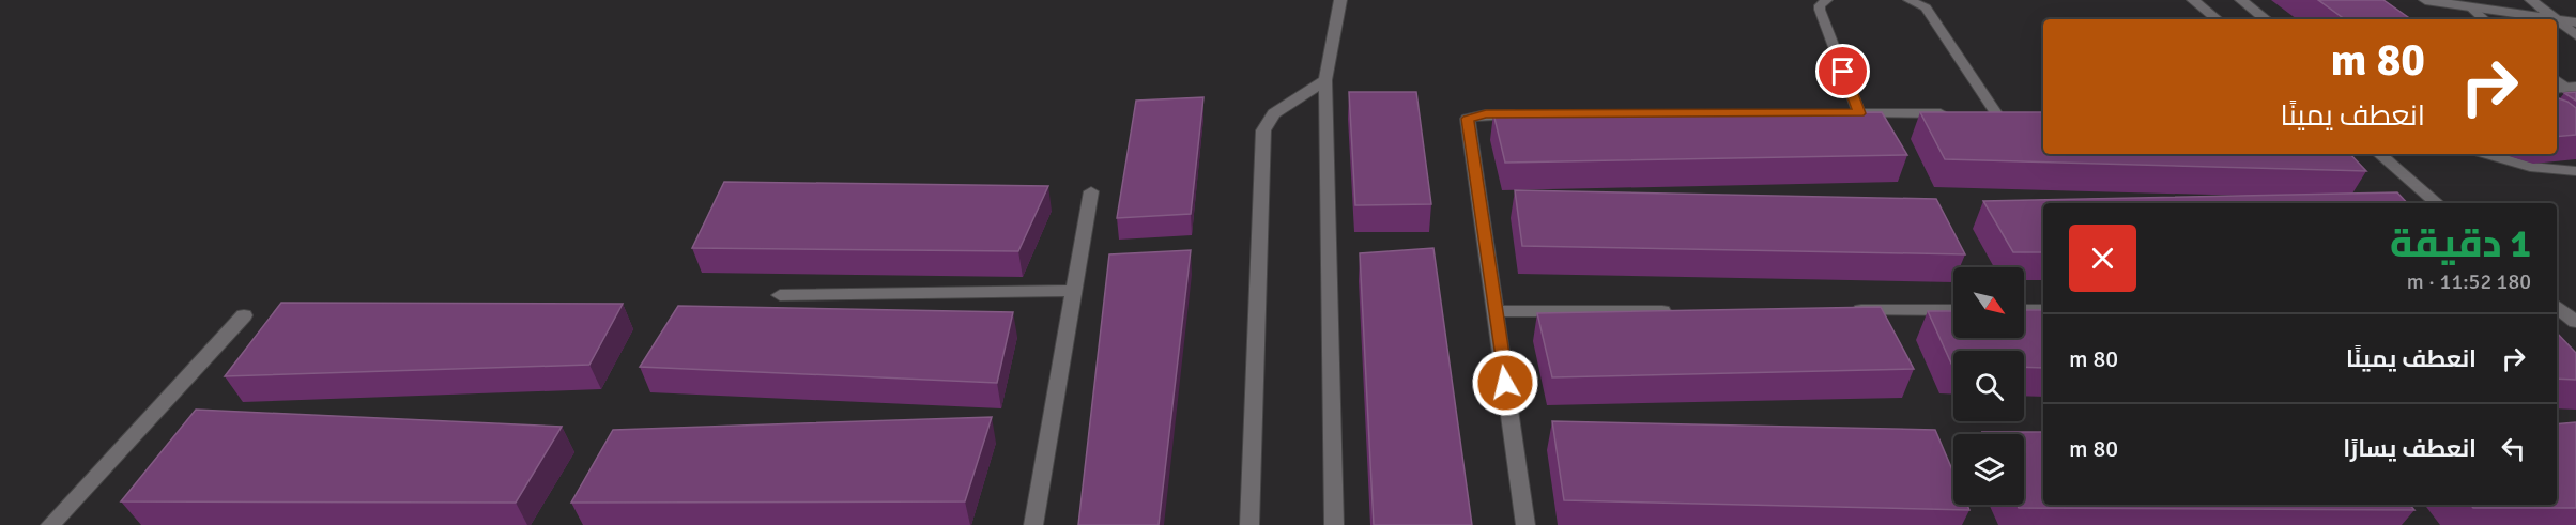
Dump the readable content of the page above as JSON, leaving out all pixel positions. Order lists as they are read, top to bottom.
{
  "north": "bottom right",
  "page": {
    "turn": ["80 m", "انعطف يمينًا"],
    "heading": ["1 دقيقة", "180 m · 11:52"],
    "list": [
      {
        "name": "انعطف يمينًا",
        "value": "80 m"
      },
      {
        "name": "انعطف يسارًا",
        "value": "80 m"
      }
    ]
  }
}
